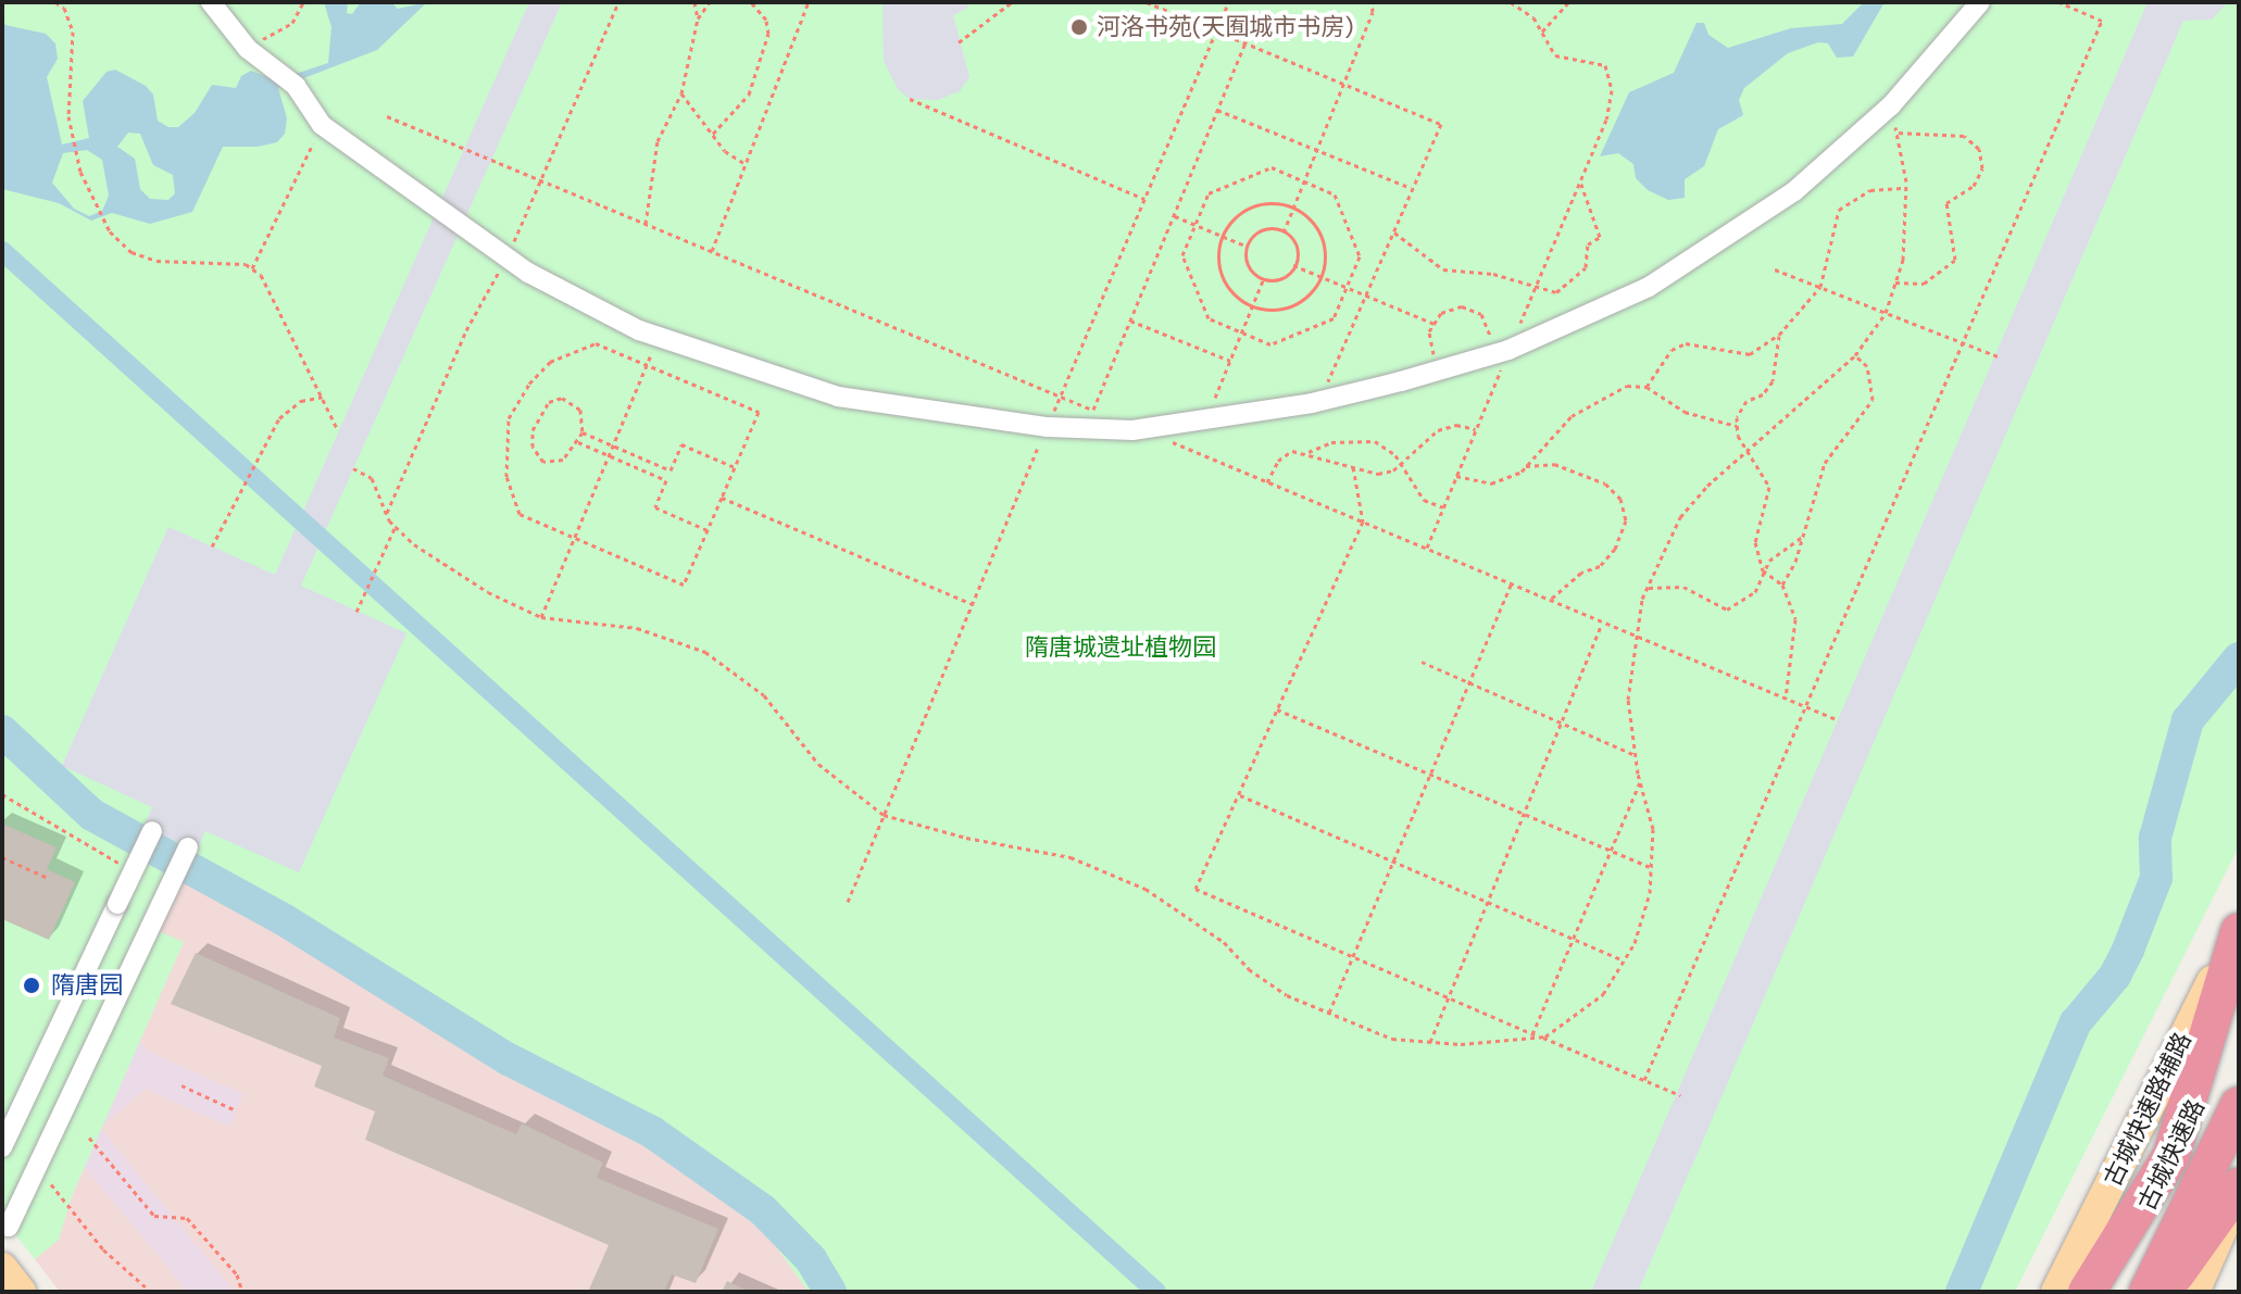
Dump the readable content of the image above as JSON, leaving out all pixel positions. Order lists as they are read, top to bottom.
{
  "streets": {
    "highway": ["古城快速路"],
    "main road": ["古城快速路辅路"]
  },
  "parks": ["隋唐城遗址植物园"],
  "places": ["河洛书苑(天囿城市书房)", "隋唐园"]
}
